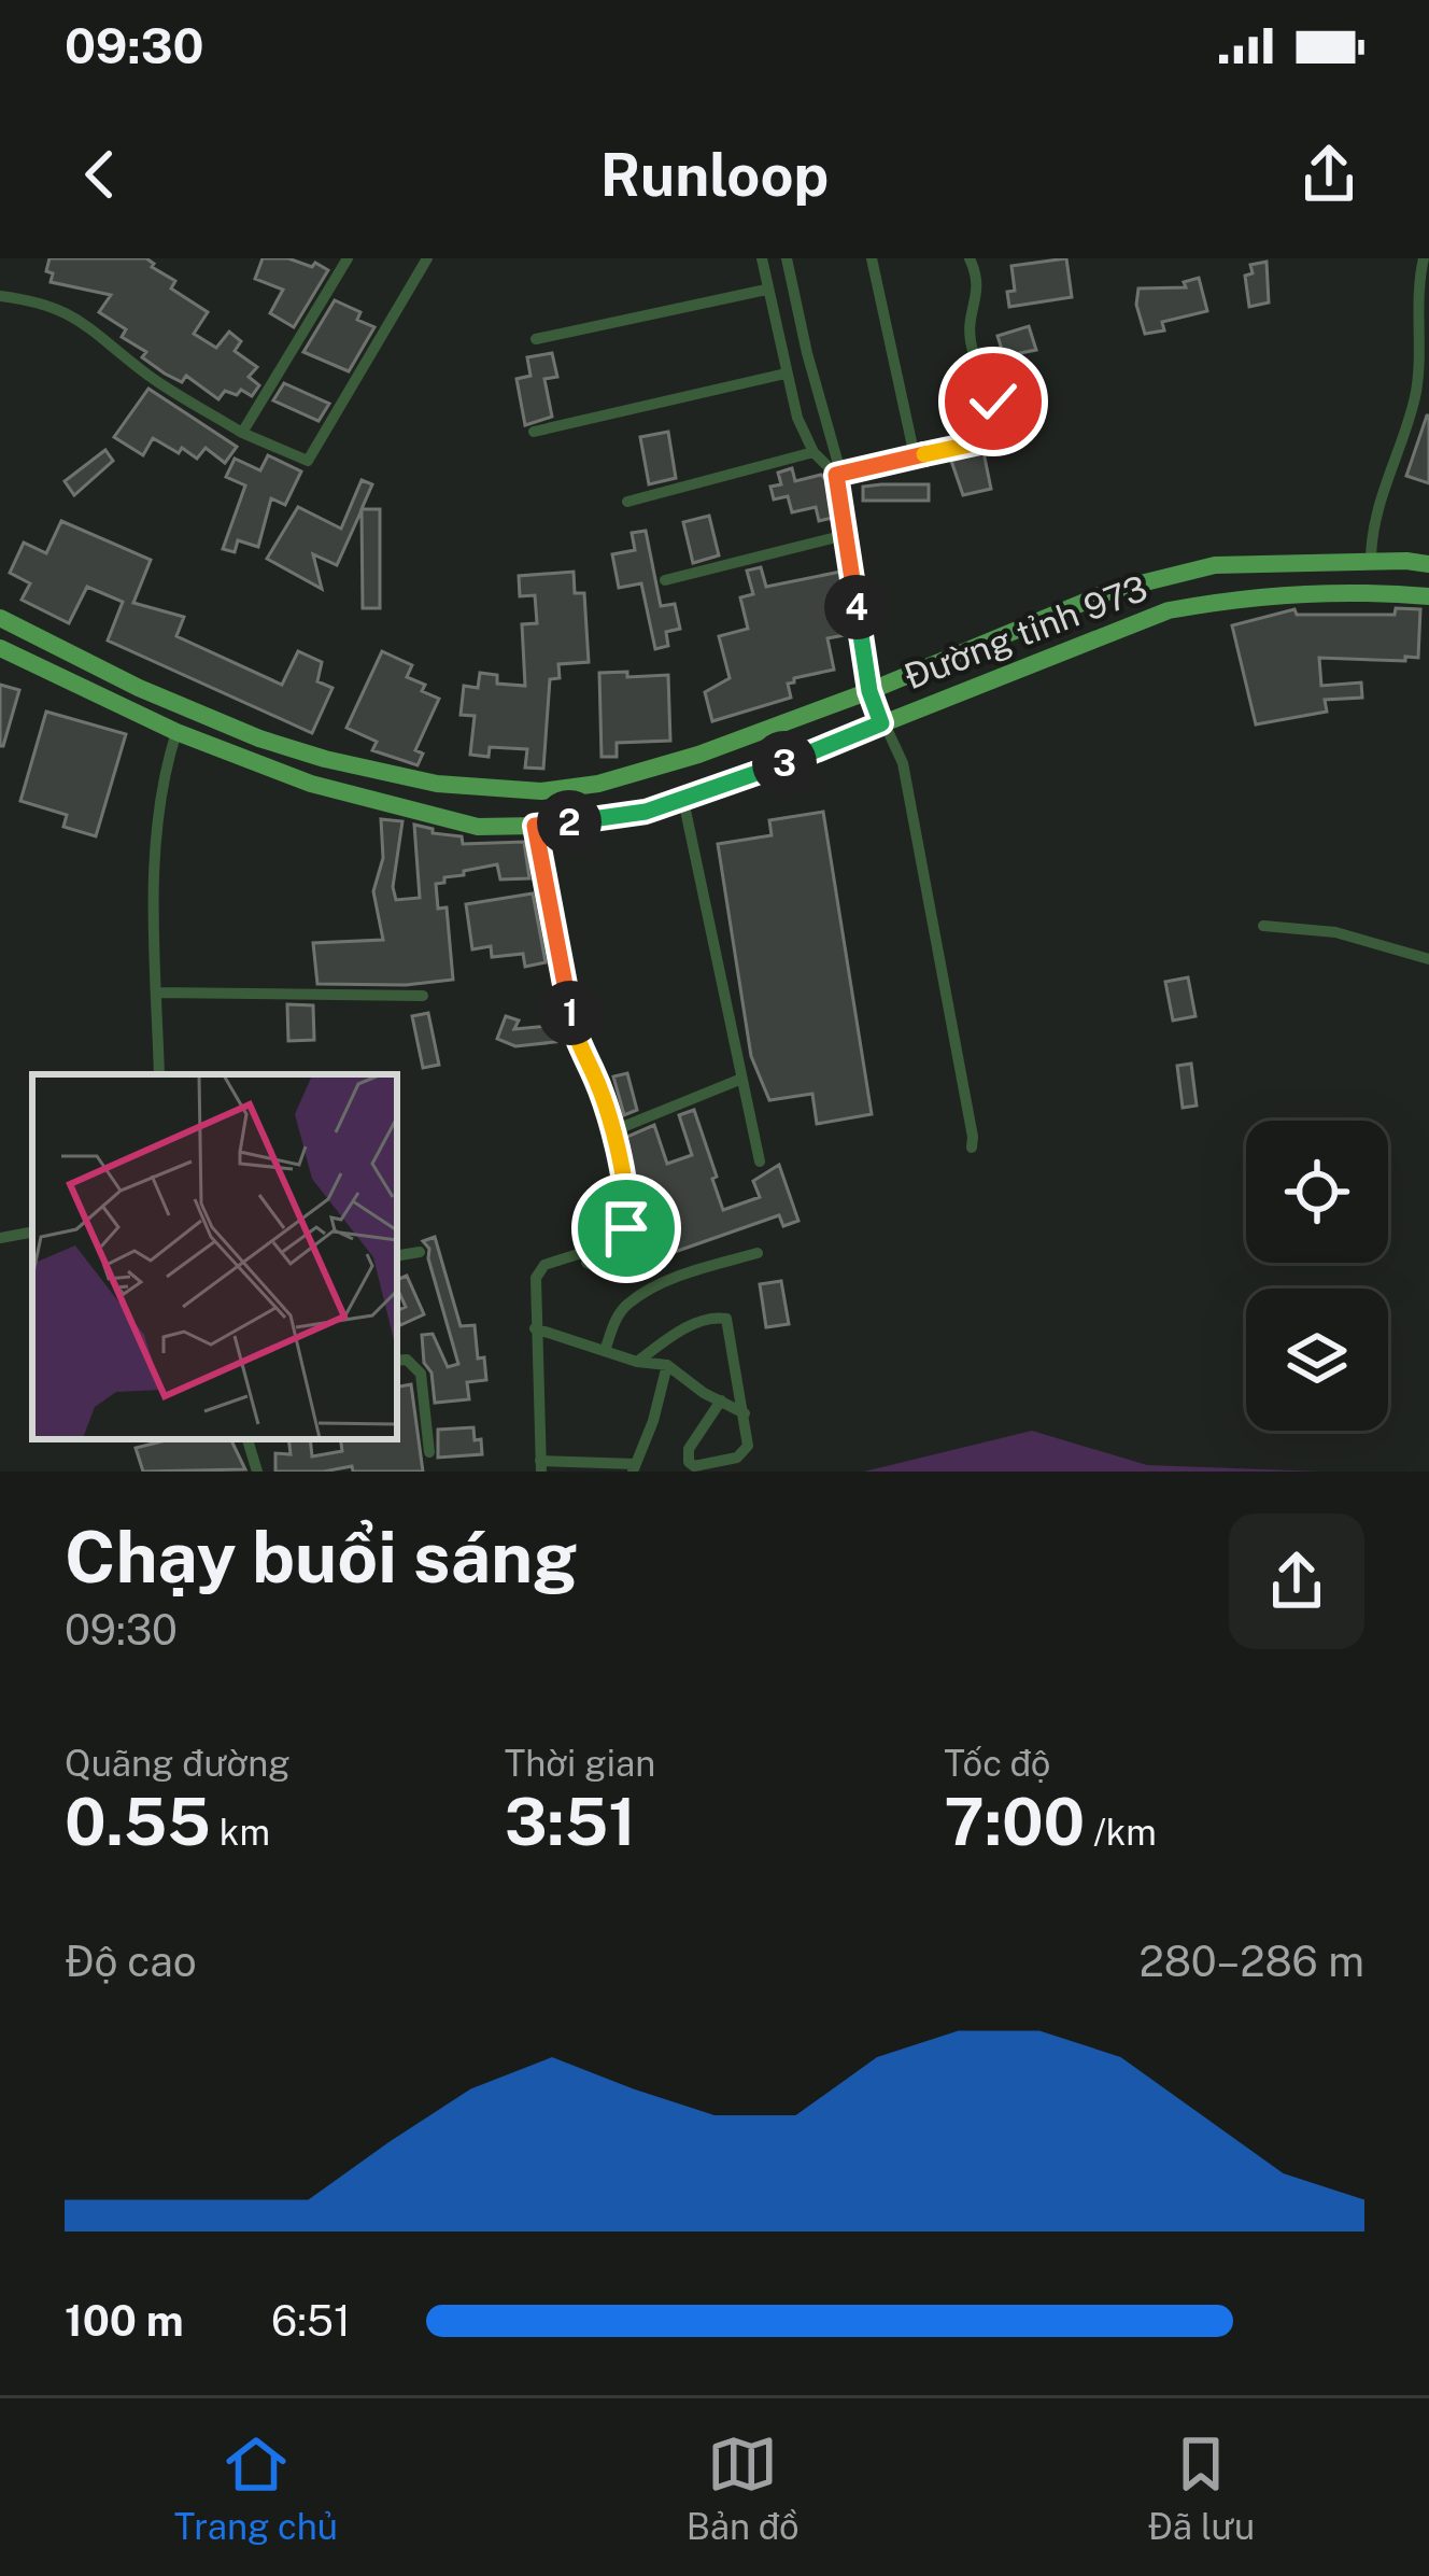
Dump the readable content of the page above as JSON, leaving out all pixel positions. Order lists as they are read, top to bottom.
{
  "streets": {
    "main road": ["Đường tỉnh 973"]
  },
  "page": {
    "status": "09:30",
    "header": "Runloop",
    "pins": [
      "4",
      "3",
      "2",
      "1"
    ],
    "heading": ["Chạy buổi sáng", "09:30"],
    "stats": [
      ["Quãng đường", "0.55 km"],
      ["Thời gian", "3:51"],
      ["Tốc độ", "7:00 /km"]
    ],
    "chart": ["Độ cao", "280–286 m"],
    "list": [
      {
        "name": "100 m",
        "note": "6:51"
      }
    ],
    "tabs": ["Trang chủ", "Bản đồ", "Đã lưu"]
  }
}
